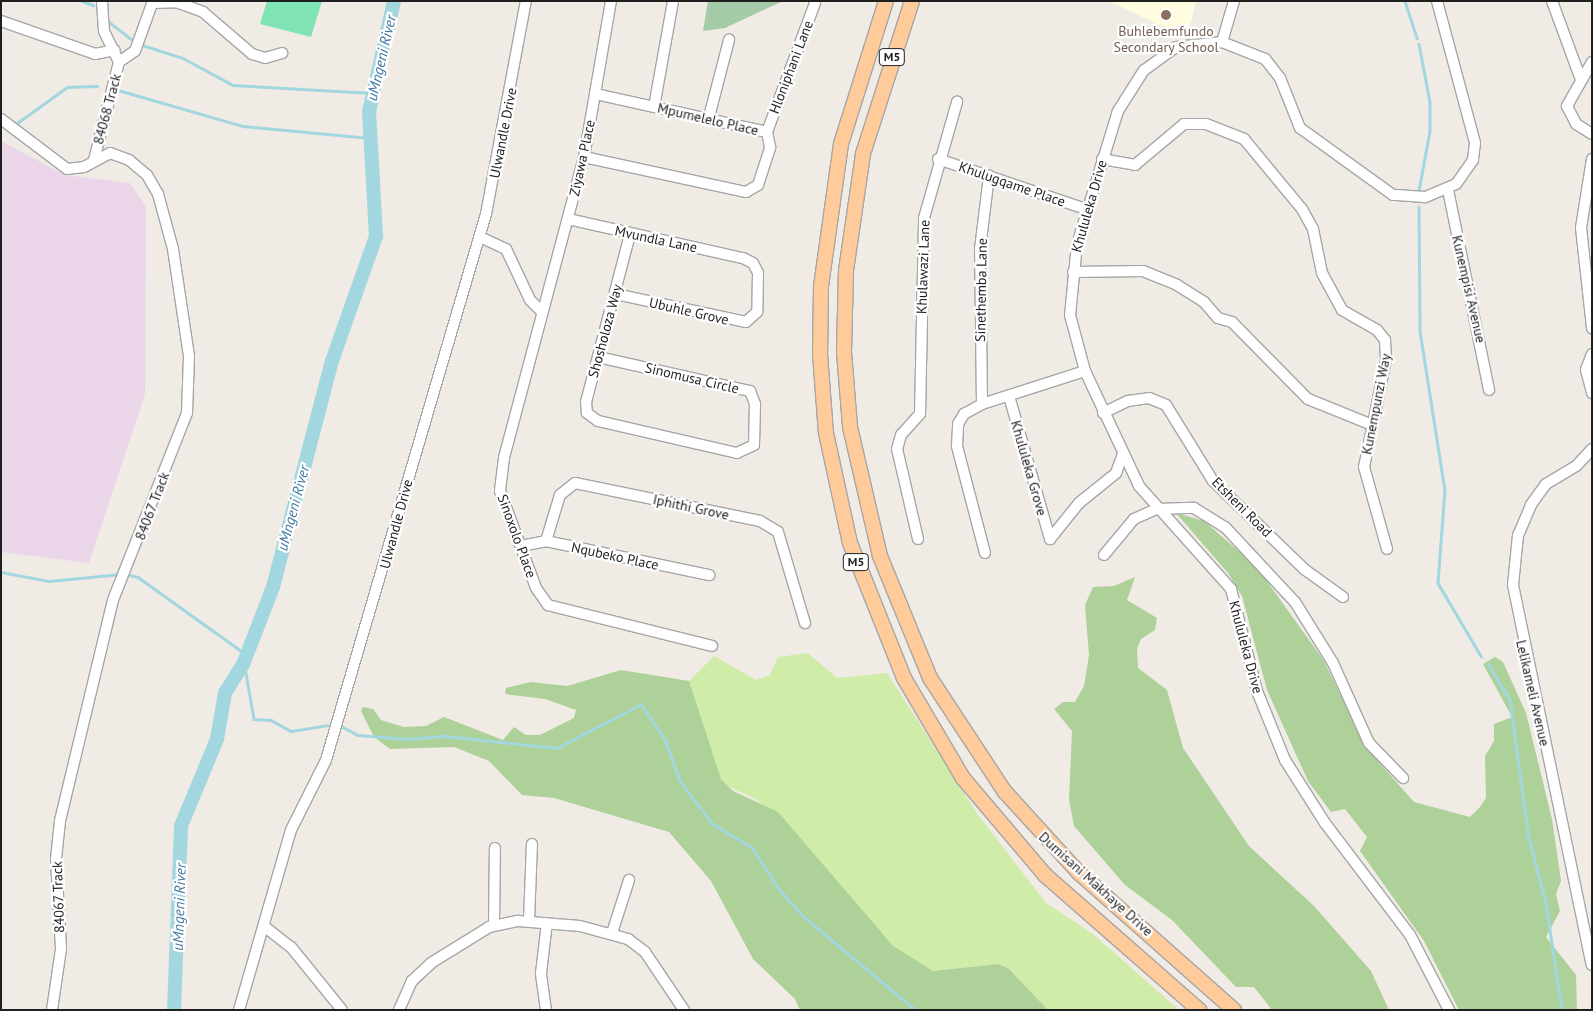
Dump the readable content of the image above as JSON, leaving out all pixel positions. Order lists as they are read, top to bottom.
{
  "streets": {
    "main road": ["M5", "Dumisani Makhaye Drive"],
    "street": [
      "Hloniphani Lane",
      "84068 Track",
      "Mpumelelo Place",
      "Ulwandle Drive",
      "Ziyawa Place",
      "Khulugqame Place",
      "Khululeka Drive",
      "Mvundla Lane",
      "Khulawazi Lane",
      "Kunempisi Avenue",
      "Sinethemba Lane",
      "Ubuhle Grove",
      "Shosholoza Way",
      "Sinomusa Circle",
      "Kunempunzi Way",
      "Khululeka Grove",
      "84067 Track",
      "Iphithi Grove",
      "Etsheni Road",
      "Sinoxolo Place",
      "Nqubeko Place",
      "Lelikameli Avenue"
    ]
  },
  "crossings": [
    ["Hloniphani Lane", "Mpumelelo Place"],
    ["84068 Track", "84067 Track"],
    ["Mpumelelo Place", "Ziyawa Place"],
    ["Ziyawa Place", "Mvundla Lane"],
    ["Ziyawa Place", "Sinoxolo Place"],
    ["Khulugqame Place", "Khululeka Drive"],
    ["Khulugqame Place", "Khulawazi Lane"],
    ["Khulugqame Place", "Sinethemba Lane"],
    ["Khululeka Drive", "Kunempisi Avenue"],
    ["Khululeka Drive", "Kunempunzi Way"],
    ["Khululeka Drive", "Khululeka Grove"],
    ["Khululeka Drive", "Etsheni Road"],
    ["Mvundla Lane", "Ubuhle Grove"],
    ["Mvundla Lane", "Shosholoza Way"],
    ["Ubuhle Grove", "Shosholoza Way"],
    ["Shosholoza Way", "Sinomusa Circle"],
    ["Iphithi Grove", "Nqubeko Place"],
    ["Sinoxolo Place", "Nqubeko Place"]
  ],
  "water": ["uMngeni River"],
  "places": ["Buhlebemfundo Secondary School"]
}
